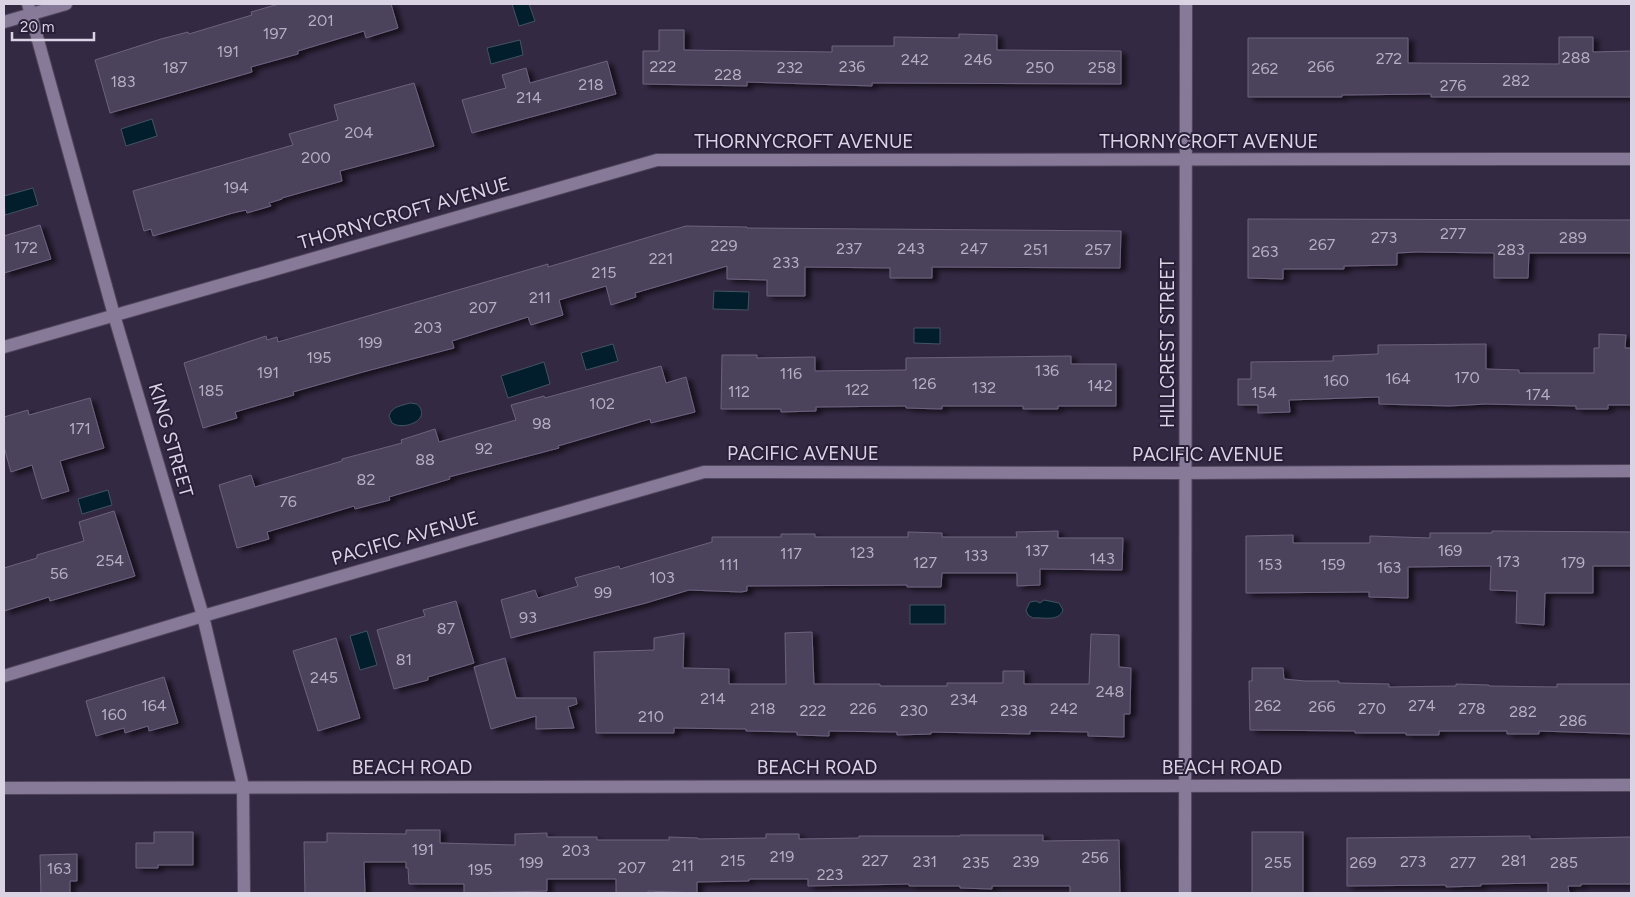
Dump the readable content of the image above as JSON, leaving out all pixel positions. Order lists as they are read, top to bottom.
{
  "streets": {
    "street": [
      "THORNYCROFT AVENUE",
      "HILLCREST STREET",
      "KING STREET",
      "PACIFIC AVENUE",
      "BEACH ROAD"
    ]
  },
  "crossings": [
    ["THORNYCROFT AVENUE", "HILLCREST STREET"],
    ["THORNYCROFT AVENUE", "KING STREET"],
    ["HILLCREST STREET", "PACIFIC AVENUE"],
    ["HILLCREST STREET", "BEACH ROAD"],
    ["KING STREET", "PACIFIC AVENUE"],
    ["KING STREET", "BEACH ROAD"]
  ],
  "house_numbers": [
    "201",
    "197",
    "191",
    "288",
    "272",
    "242",
    "246",
    "222",
    "236",
    "266",
    "187",
    "232",
    "250",
    "258",
    "262",
    "228",
    "282",
    "183",
    "218",
    "276",
    "214",
    "204",
    "200",
    "194",
    "277",
    "273",
    "289",
    "267",
    "229",
    "172",
    "237",
    "243",
    "247",
    "251",
    "257",
    "283",
    "263",
    "221",
    "233",
    "215",
    "211",
    "207",
    "203",
    "199",
    "195",
    "136",
    "191",
    "116",
    "170",
    "164",
    "160",
    "126",
    "142",
    "132",
    "122",
    "185",
    "112",
    "154",
    "174",
    "102",
    "98",
    "171",
    "92",
    "88",
    "82",
    "76",
    "137",
    "169",
    "123",
    "117",
    "133",
    "143",
    "254",
    "173",
    "127",
    "179",
    "111",
    "153",
    "159",
    "163",
    "56",
    "103",
    "99",
    "93",
    "87",
    "81",
    "245",
    "248",
    "214",
    "234",
    "164",
    "262",
    "274",
    "266",
    "218",
    "226",
    "242",
    "270",
    "278",
    "222",
    "230",
    "238",
    "282",
    "160",
    "210",
    "286",
    "191",
    "203",
    "219",
    "256",
    "215",
    "227",
    "281",
    "231",
    "239",
    "273",
    "199",
    "235",
    "255",
    "269",
    "277",
    "285",
    "211",
    "207",
    "163",
    "195",
    "223"
  ],
  "scale_bar": "20 m"
}
